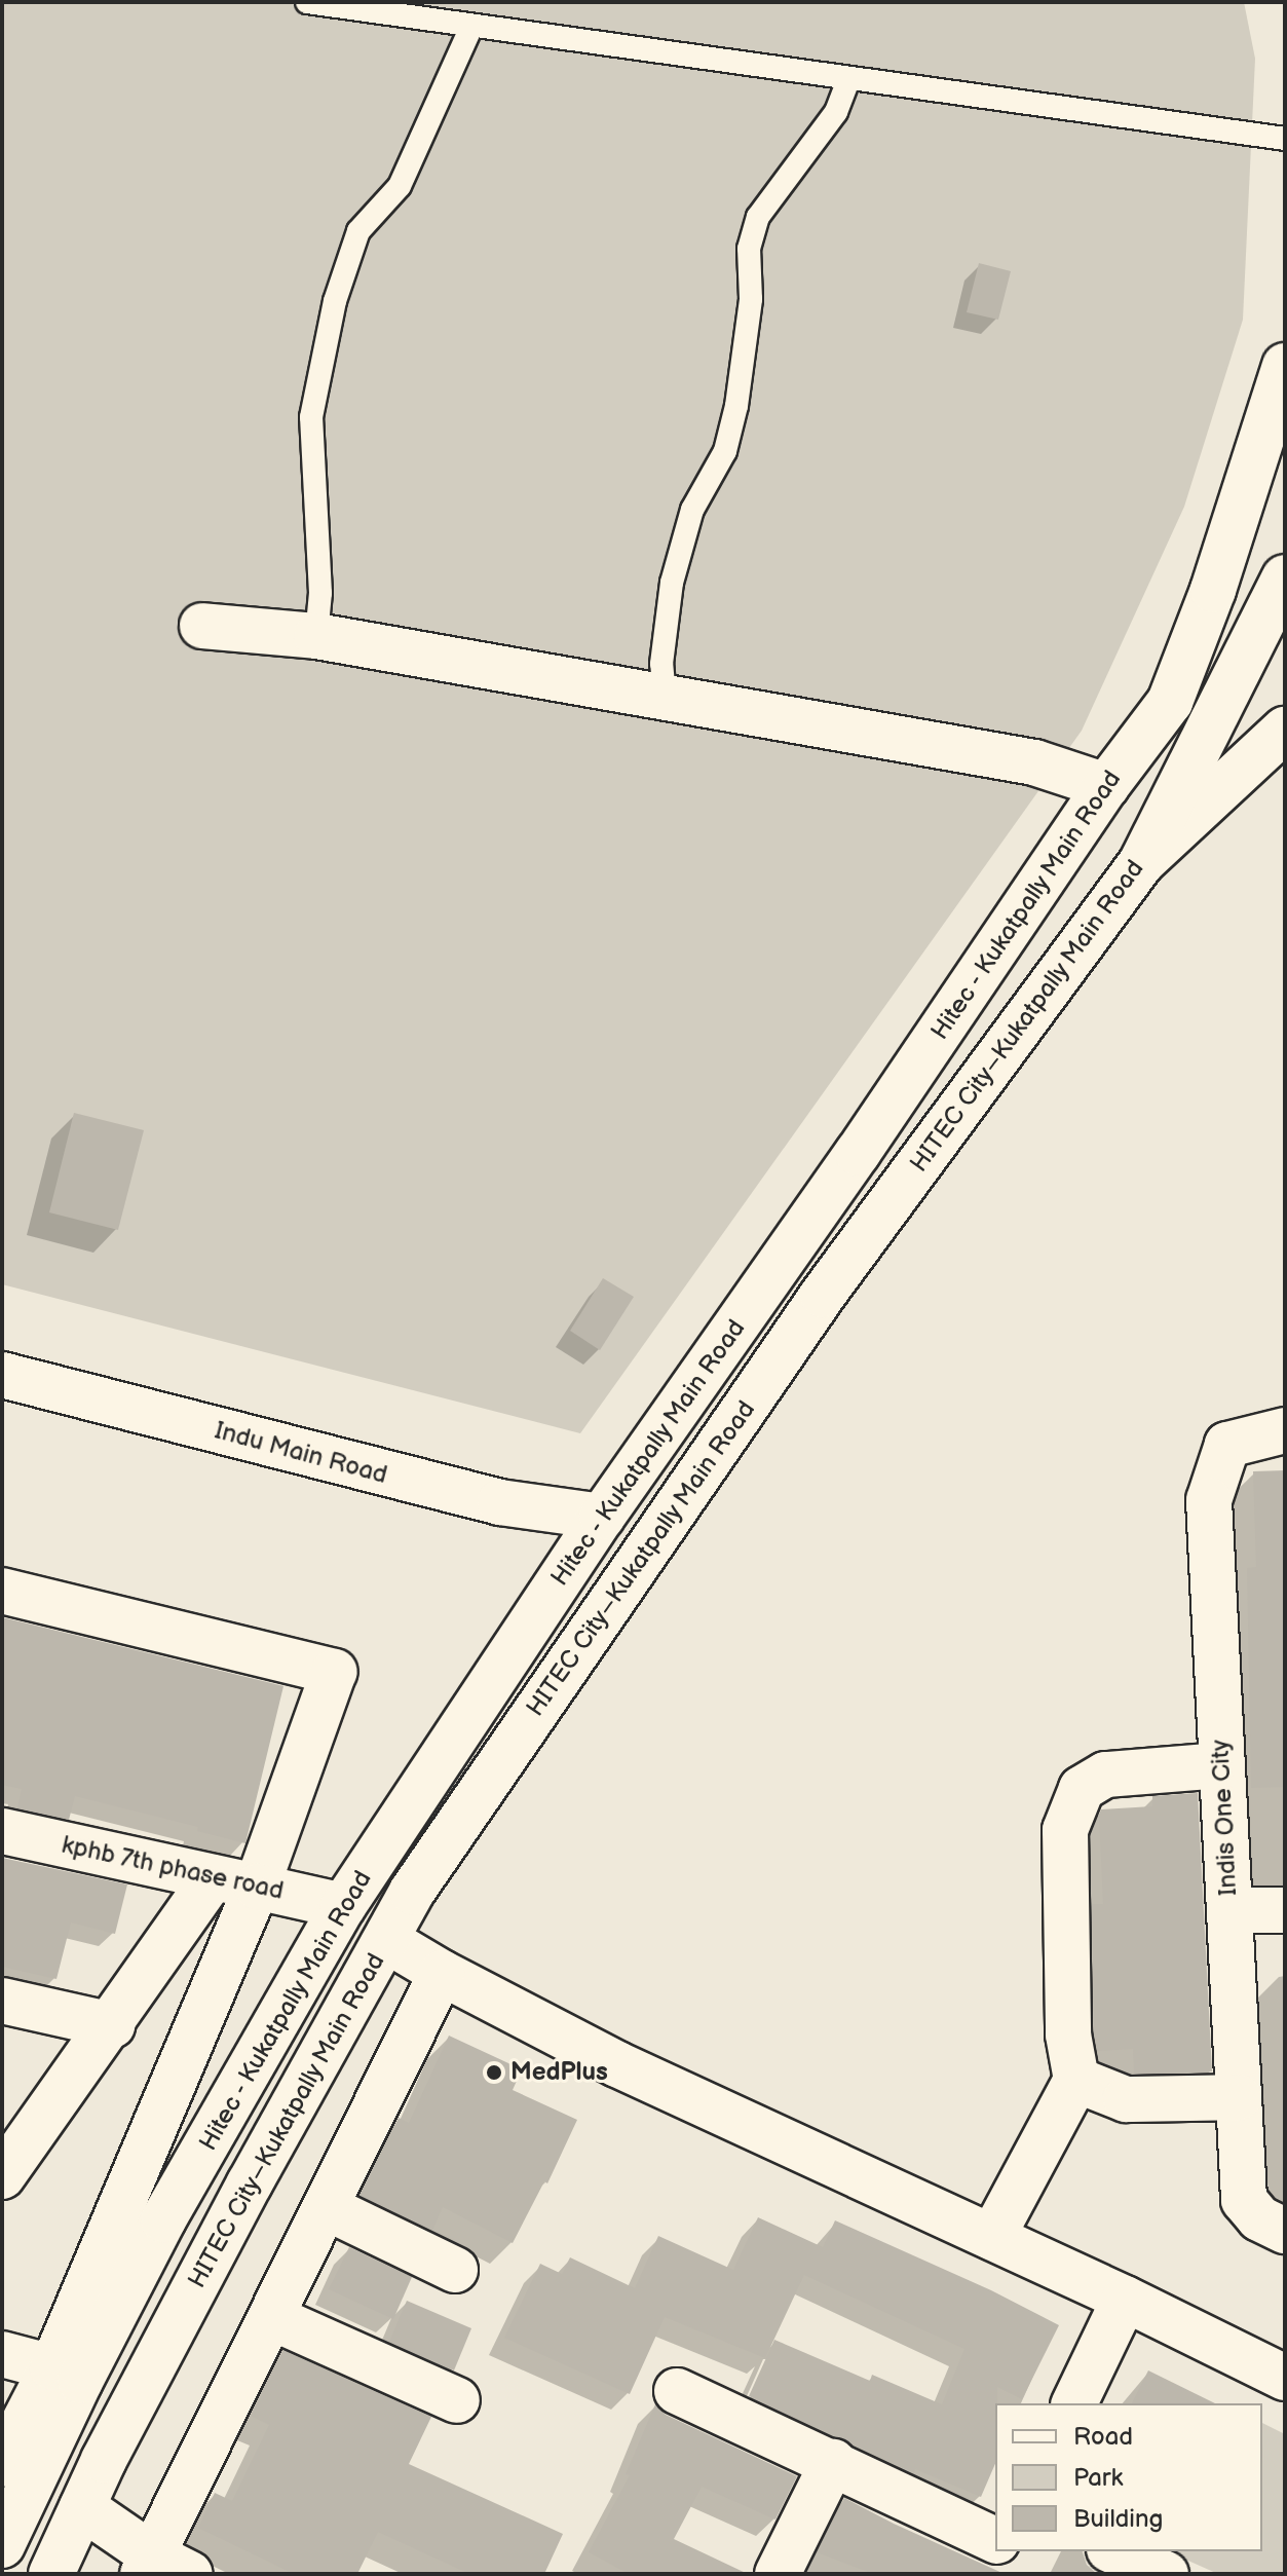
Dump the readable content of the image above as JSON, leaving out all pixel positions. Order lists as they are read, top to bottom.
{
  "streets": {
    "street": [
      "Hitec - Kukatpally Main Road",
      "HITEC City–Kukatpally Main Road",
      "Indu Main Road",
      "Indis One City",
      "kphb 7th phase road"
    ]
  },
  "crossings": [
    ["Hitec - Kukatpally Main Road", "Indu Main Road"],
    ["Hitec - Kukatpally Main Road", "kphb 7th phase road"]
  ],
  "places": ["MedPlus"],
  "legend": ["Road", "Park", "Building"]
}
